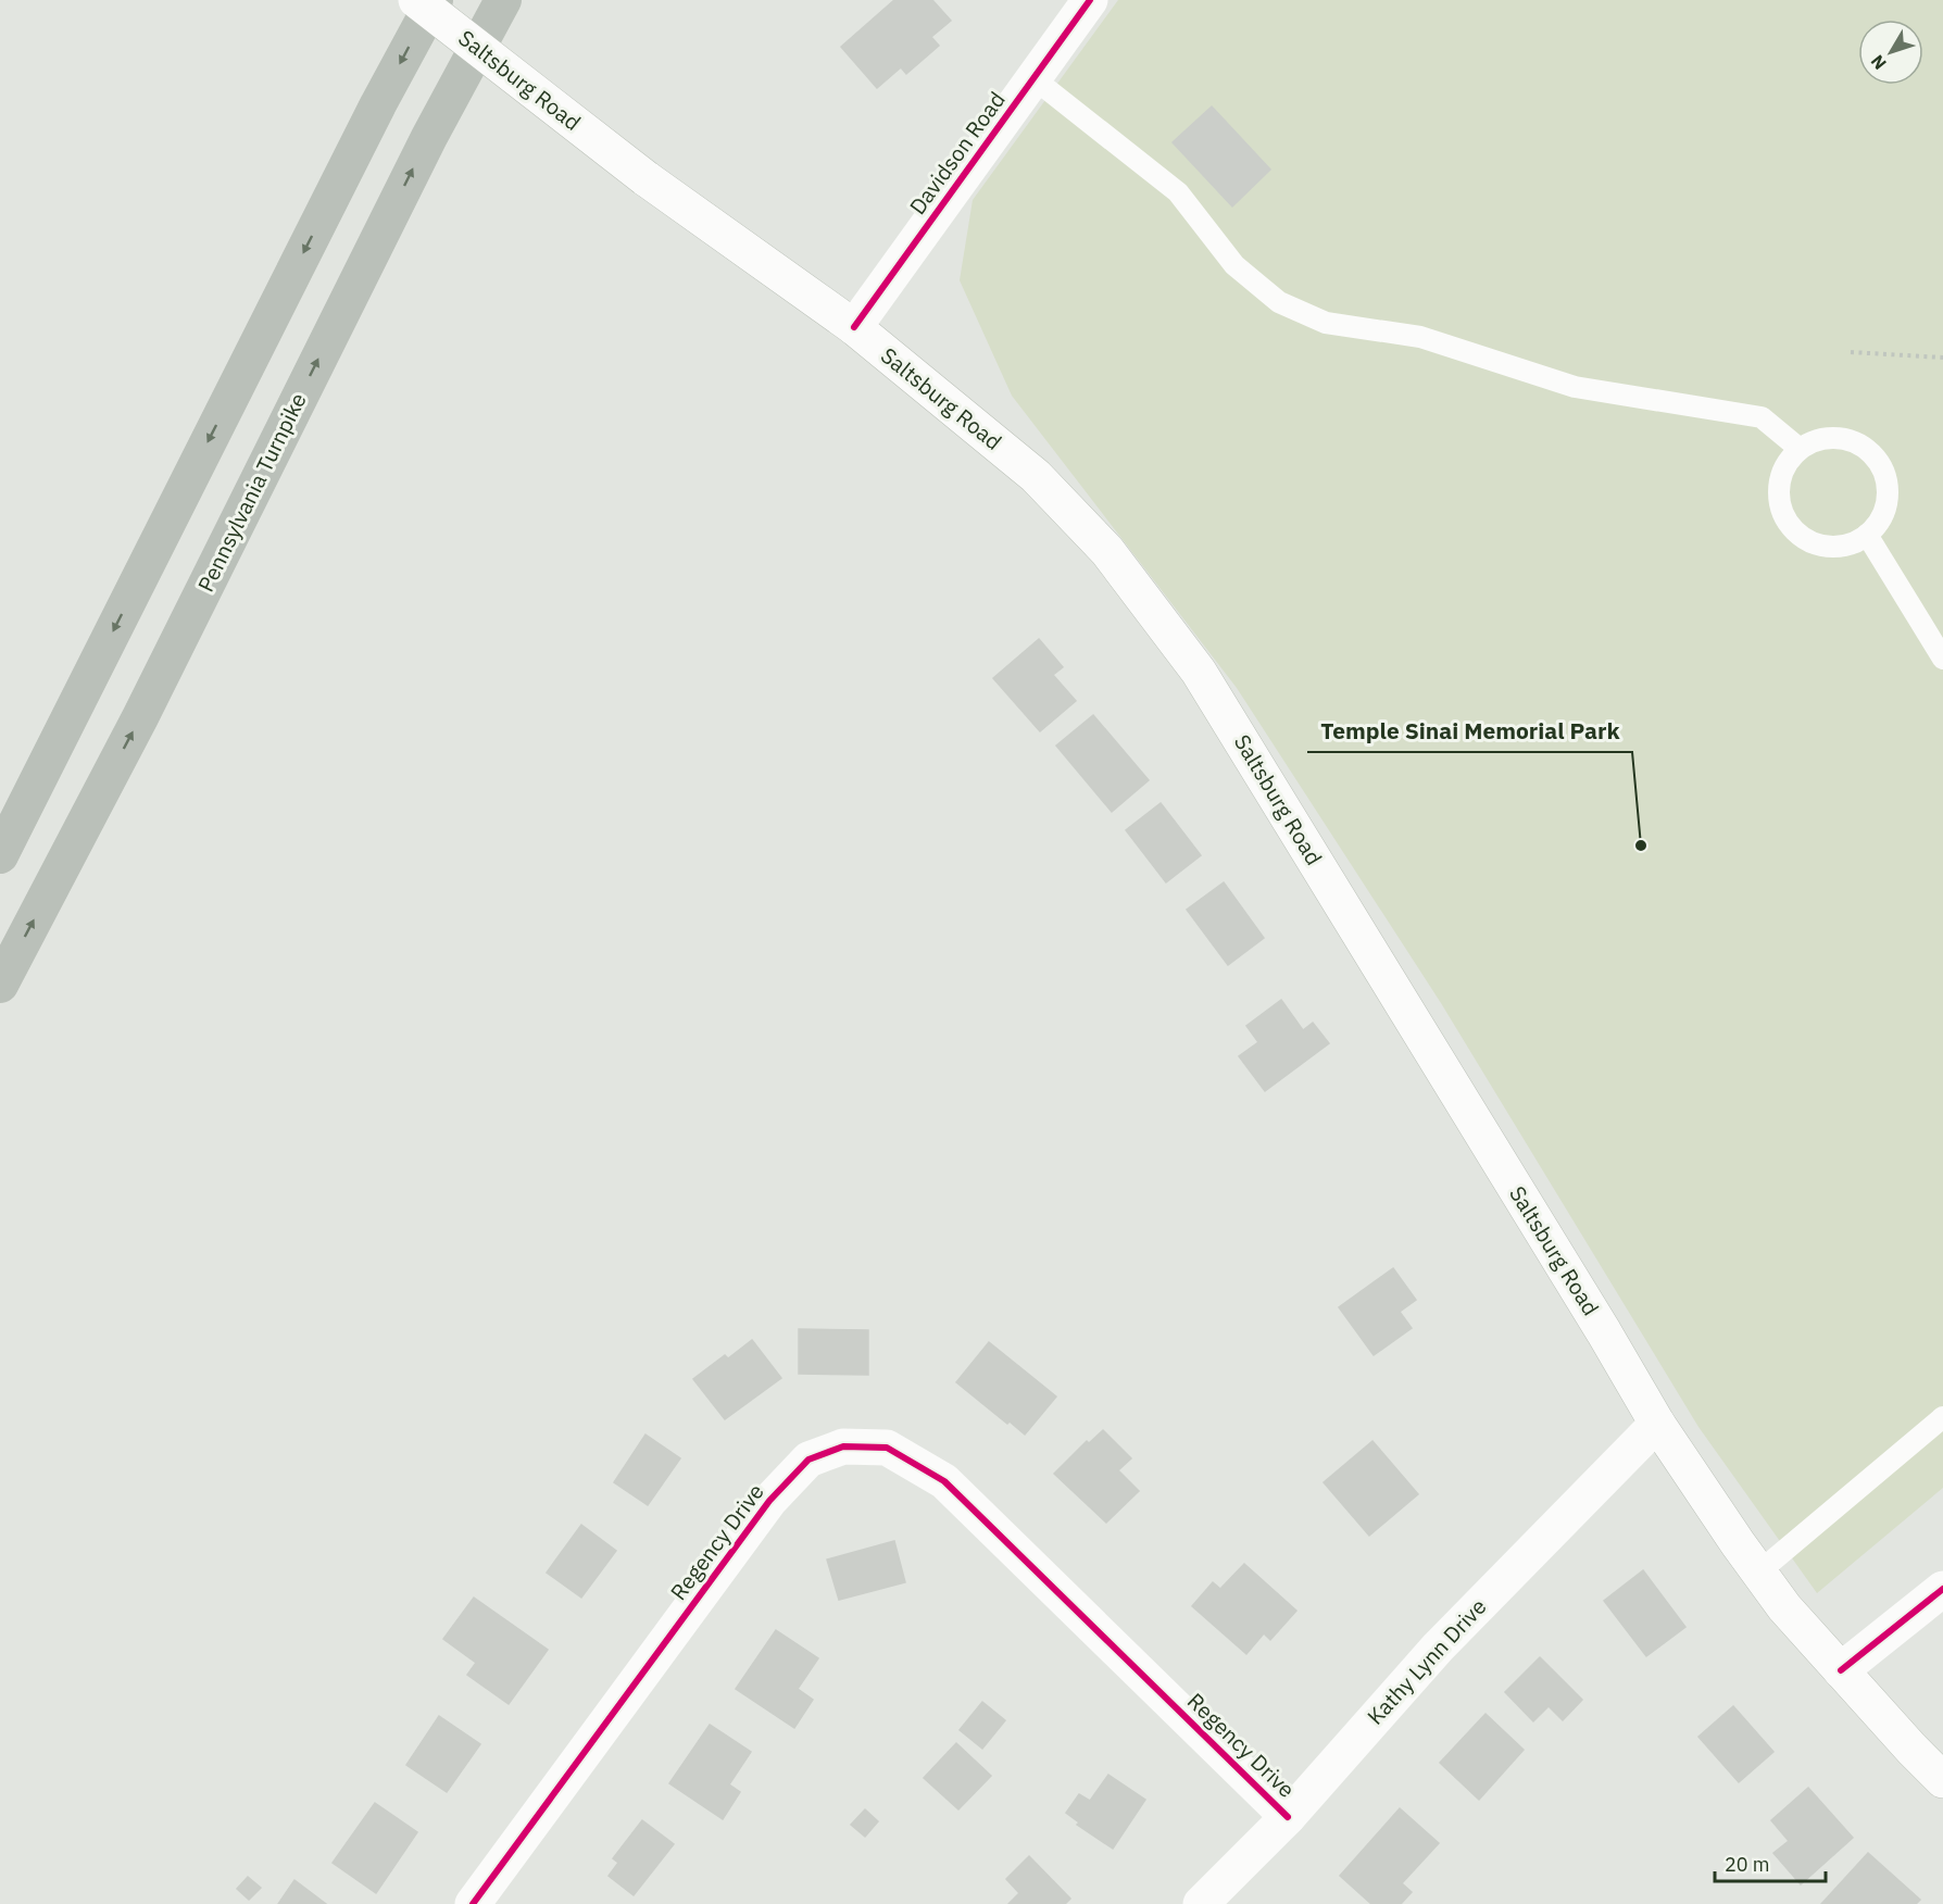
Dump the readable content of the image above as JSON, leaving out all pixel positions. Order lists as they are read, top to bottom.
{
  "streets": {
    "highway": ["Pennsylvania Turnpike"],
    "street": [
      "Saltsburg Road",
      "Davidson Road",
      "Regency Drive",
      "Kathy Lynn Drive"
    ]
  },
  "crossings": [
    ["Saltsburg Road", "Davidson Road"],
    ["Saltsburg Road", "Kathy Lynn Drive"],
    ["Regency Drive", "Kathy Lynn Drive"]
  ],
  "places": ["Temple Sinai Memorial Park"],
  "scale_bar": "20 m",
  "north": "bottom left"
}
